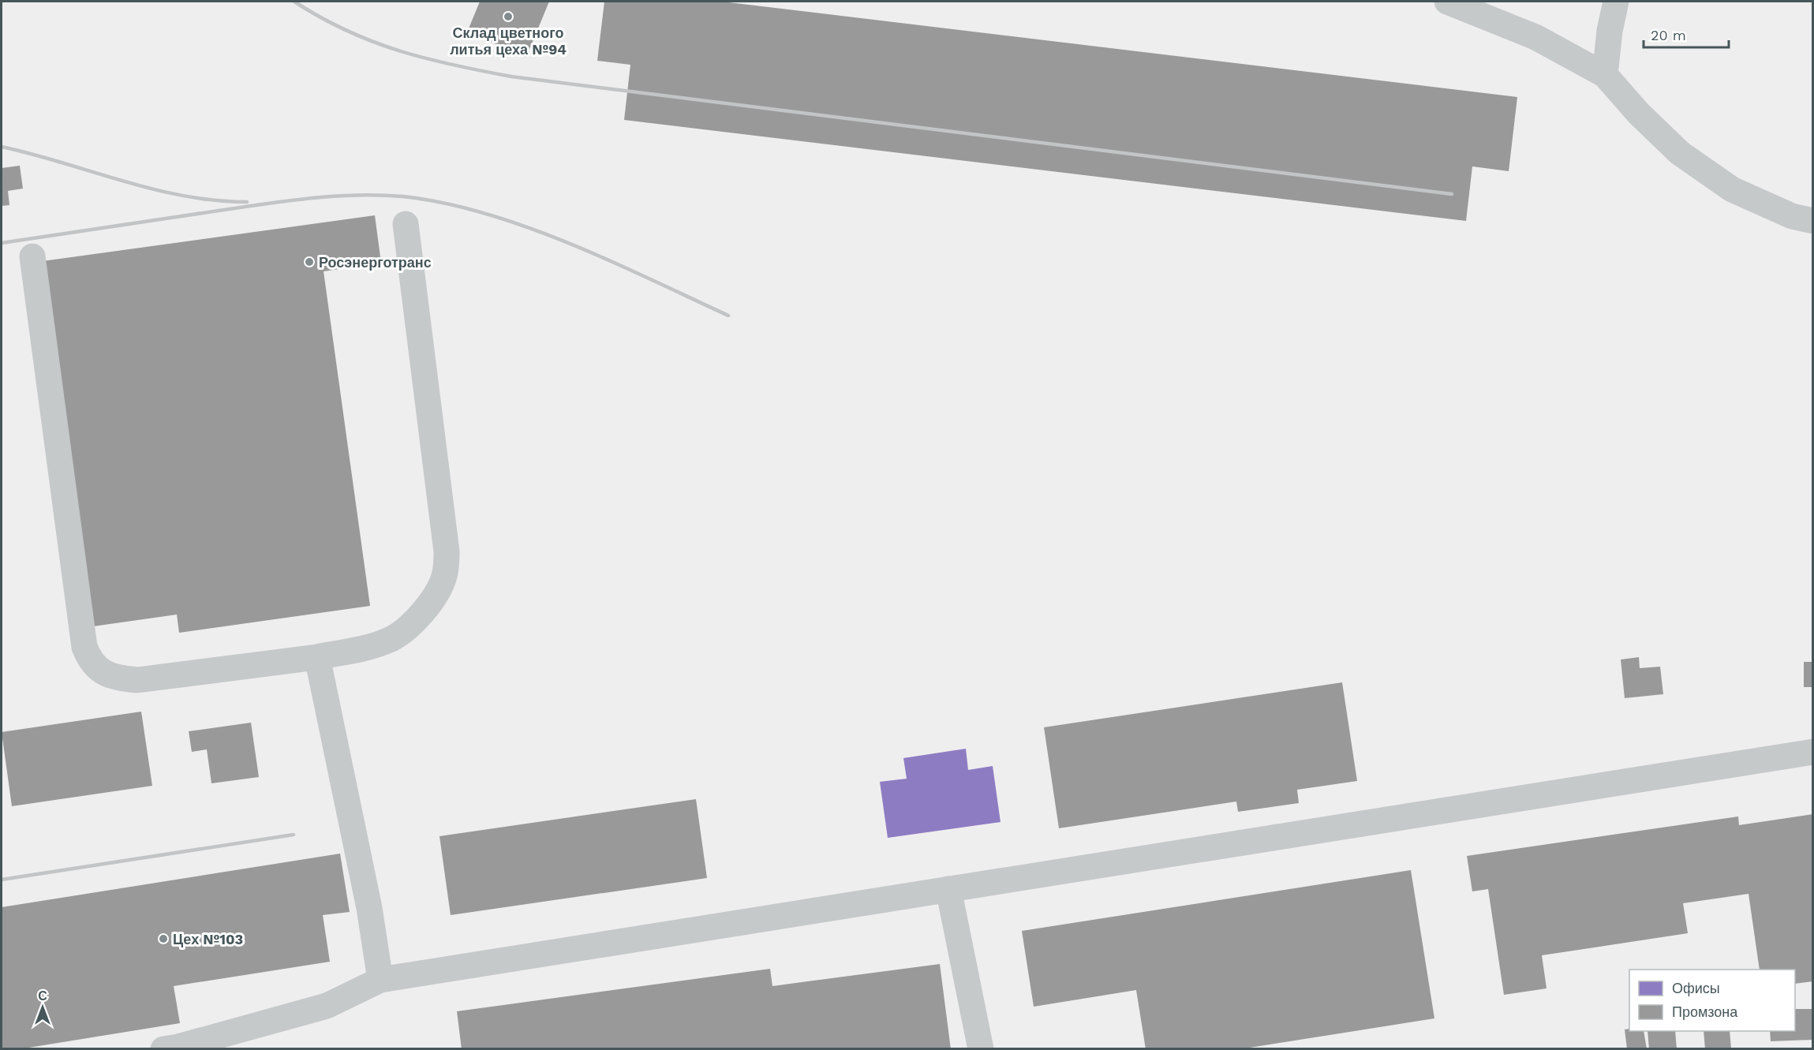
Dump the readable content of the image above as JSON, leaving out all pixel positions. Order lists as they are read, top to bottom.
{
  "places": ["Склад цветного литья цеха №94", "Росэнерготранс", "Цех №103"],
  "legend": ["Офисы", "Промзона"],
  "scale_bar": "20 m",
  "north": "top"
}
